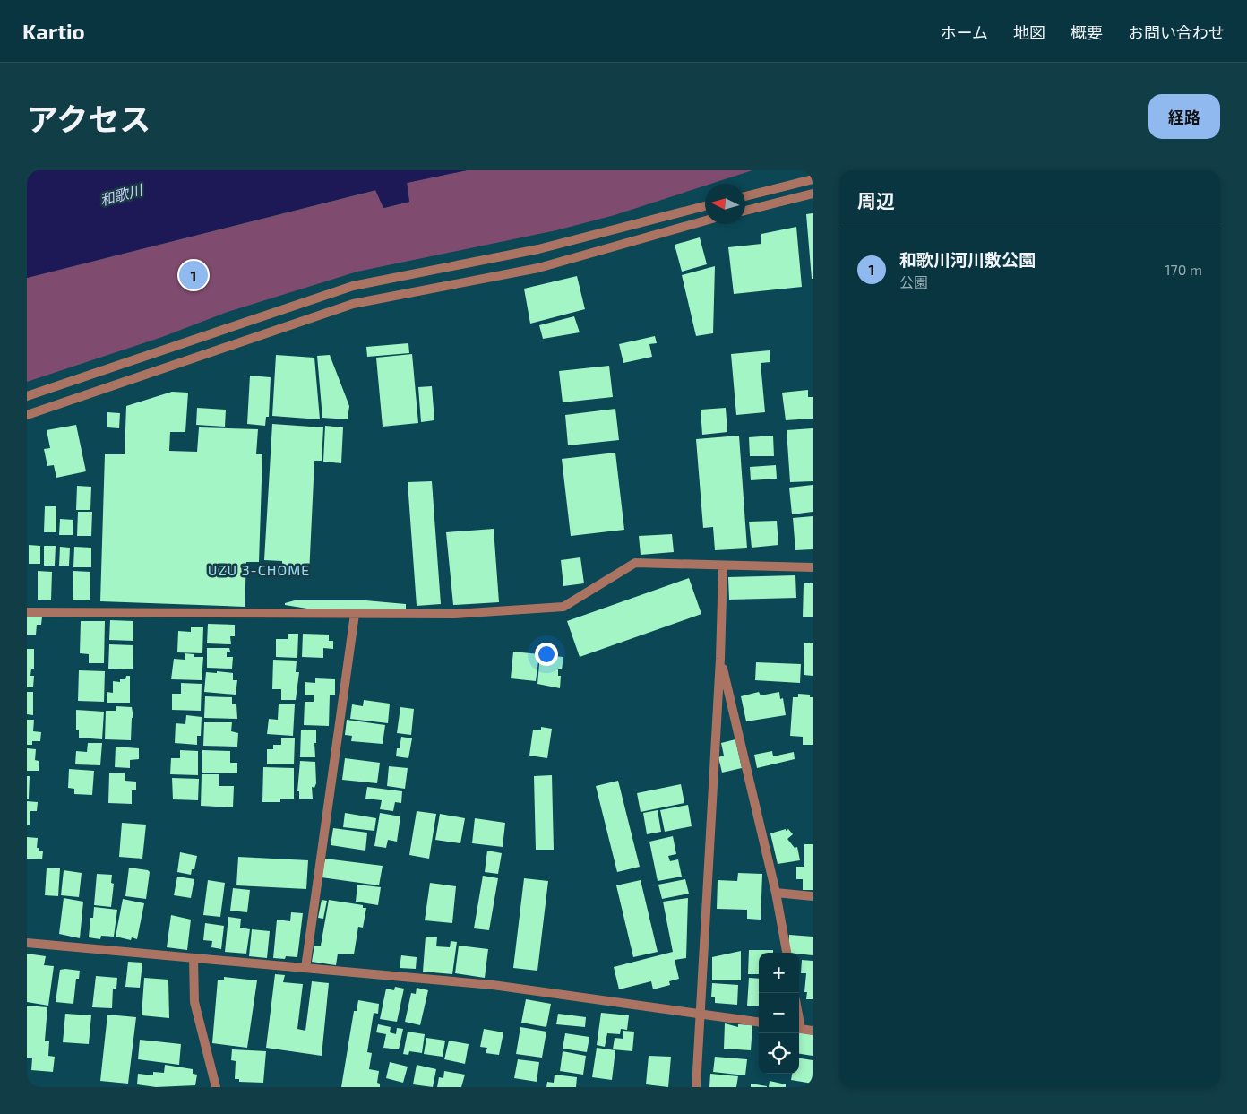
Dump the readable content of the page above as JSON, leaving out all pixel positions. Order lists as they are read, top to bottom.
{
  "districts": ["UZU 3-CHOME"],
  "water": ["和歌川"],
  "north": "left",
  "page": {
    "header": "Kartio",
    "nav": [
      "ホーム",
      "地図",
      "概要",
      "お問い合わせ"
    ],
    "title": "アクセス",
    "buttons": "経路",
    "heading": "周辺",
    "list": [
      {
        "mark": "1",
        "name": "和歌川河川敷公園",
        "note": "公園",
        "value": "170 m"
      }
    ],
    "pins": "1",
    "map_buttons": ["+", "−"]
  }
}
